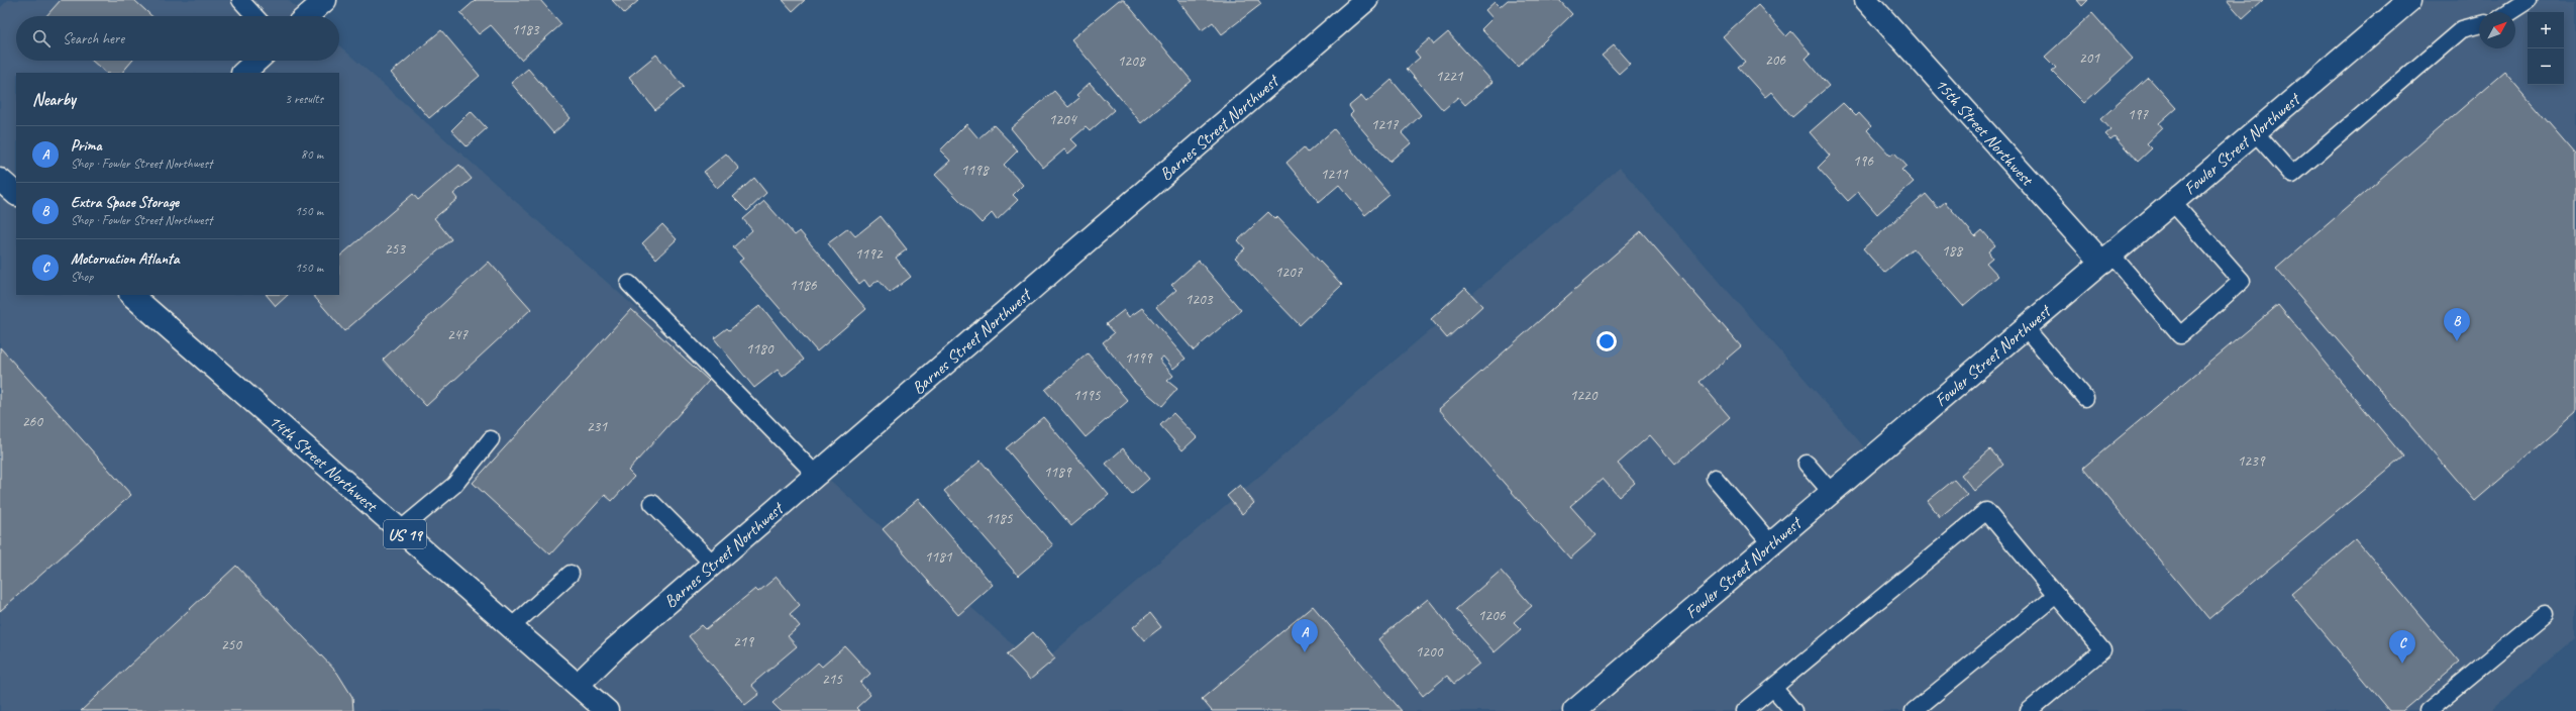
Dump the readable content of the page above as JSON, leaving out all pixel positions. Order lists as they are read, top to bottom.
{
  "streets": {
    "street": [
      "Barnes Street Northwest",
      "15th Street Northwest",
      "Fowler Street Northwest",
      "14th Street Northwest",
      "US 19"
    ]
  },
  "crossings": [
    ["Barnes Street Northwest", "14th Street Northwest"],
    ["15th Street Northwest", "Fowler Street Northwest"]
  ],
  "house_numbers": [
    "1183",
    "201",
    "206",
    "1208",
    "1221",
    "197",
    "1204",
    "1217",
    "196",
    "1198",
    "1211",
    "253",
    "188",
    "1192",
    "1207",
    "1186",
    "1203",
    "247",
    "1180",
    "1199",
    "1195",
    "1220",
    "260",
    "231",
    "1239",
    "1189",
    "1185",
    "1181",
    "1206",
    "219",
    "250",
    "1200",
    "215"
  ],
  "north": "top right",
  "page": {
    "map_buttons": ["+", "−"],
    "search": "Search here",
    "heading": ["Nearby", "3 results"],
    "list": [
      {
        "mark": "A",
        "name": "Prima",
        "note": "Shop · Fowler Street Northwest",
        "value": "80 m"
      },
      {
        "mark": "B",
        "name": "Extra Space Storage",
        "note": "Shop · Fowler Street Northwest",
        "value": "150 m"
      },
      {
        "mark": "C",
        "name": "Motorvation Atlanta",
        "note": "Shop",
        "value": "150 m"
      }
    ],
    "pins": ["B", "A", "C"]
  }
}
